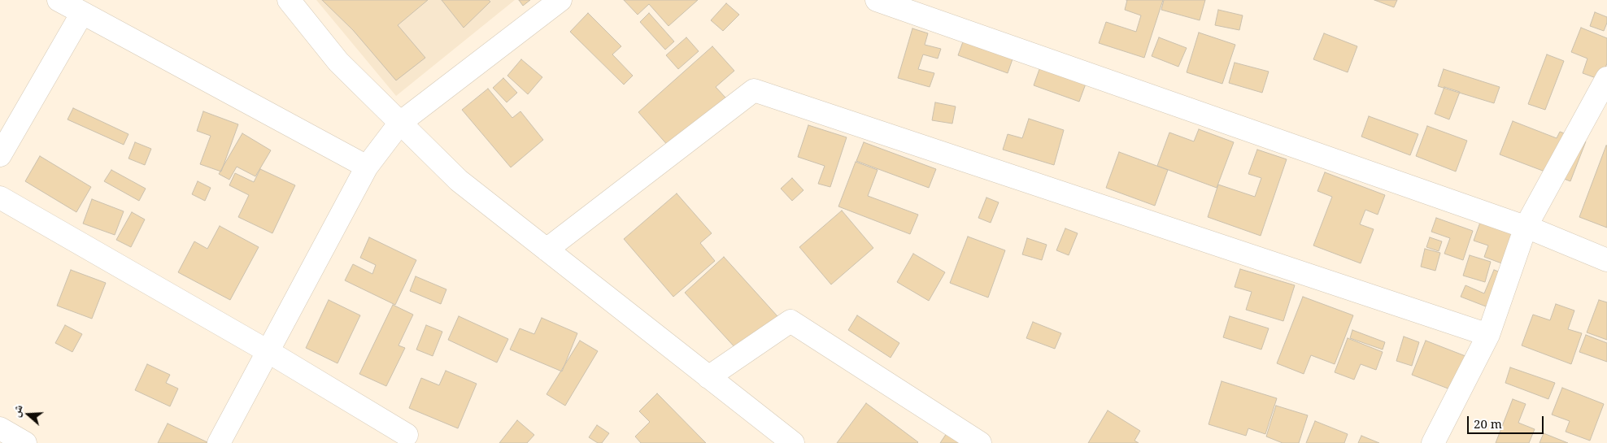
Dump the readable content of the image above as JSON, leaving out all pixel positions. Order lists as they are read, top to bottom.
{
  "scale_bar": "20 m",
  "north": "left"
}
